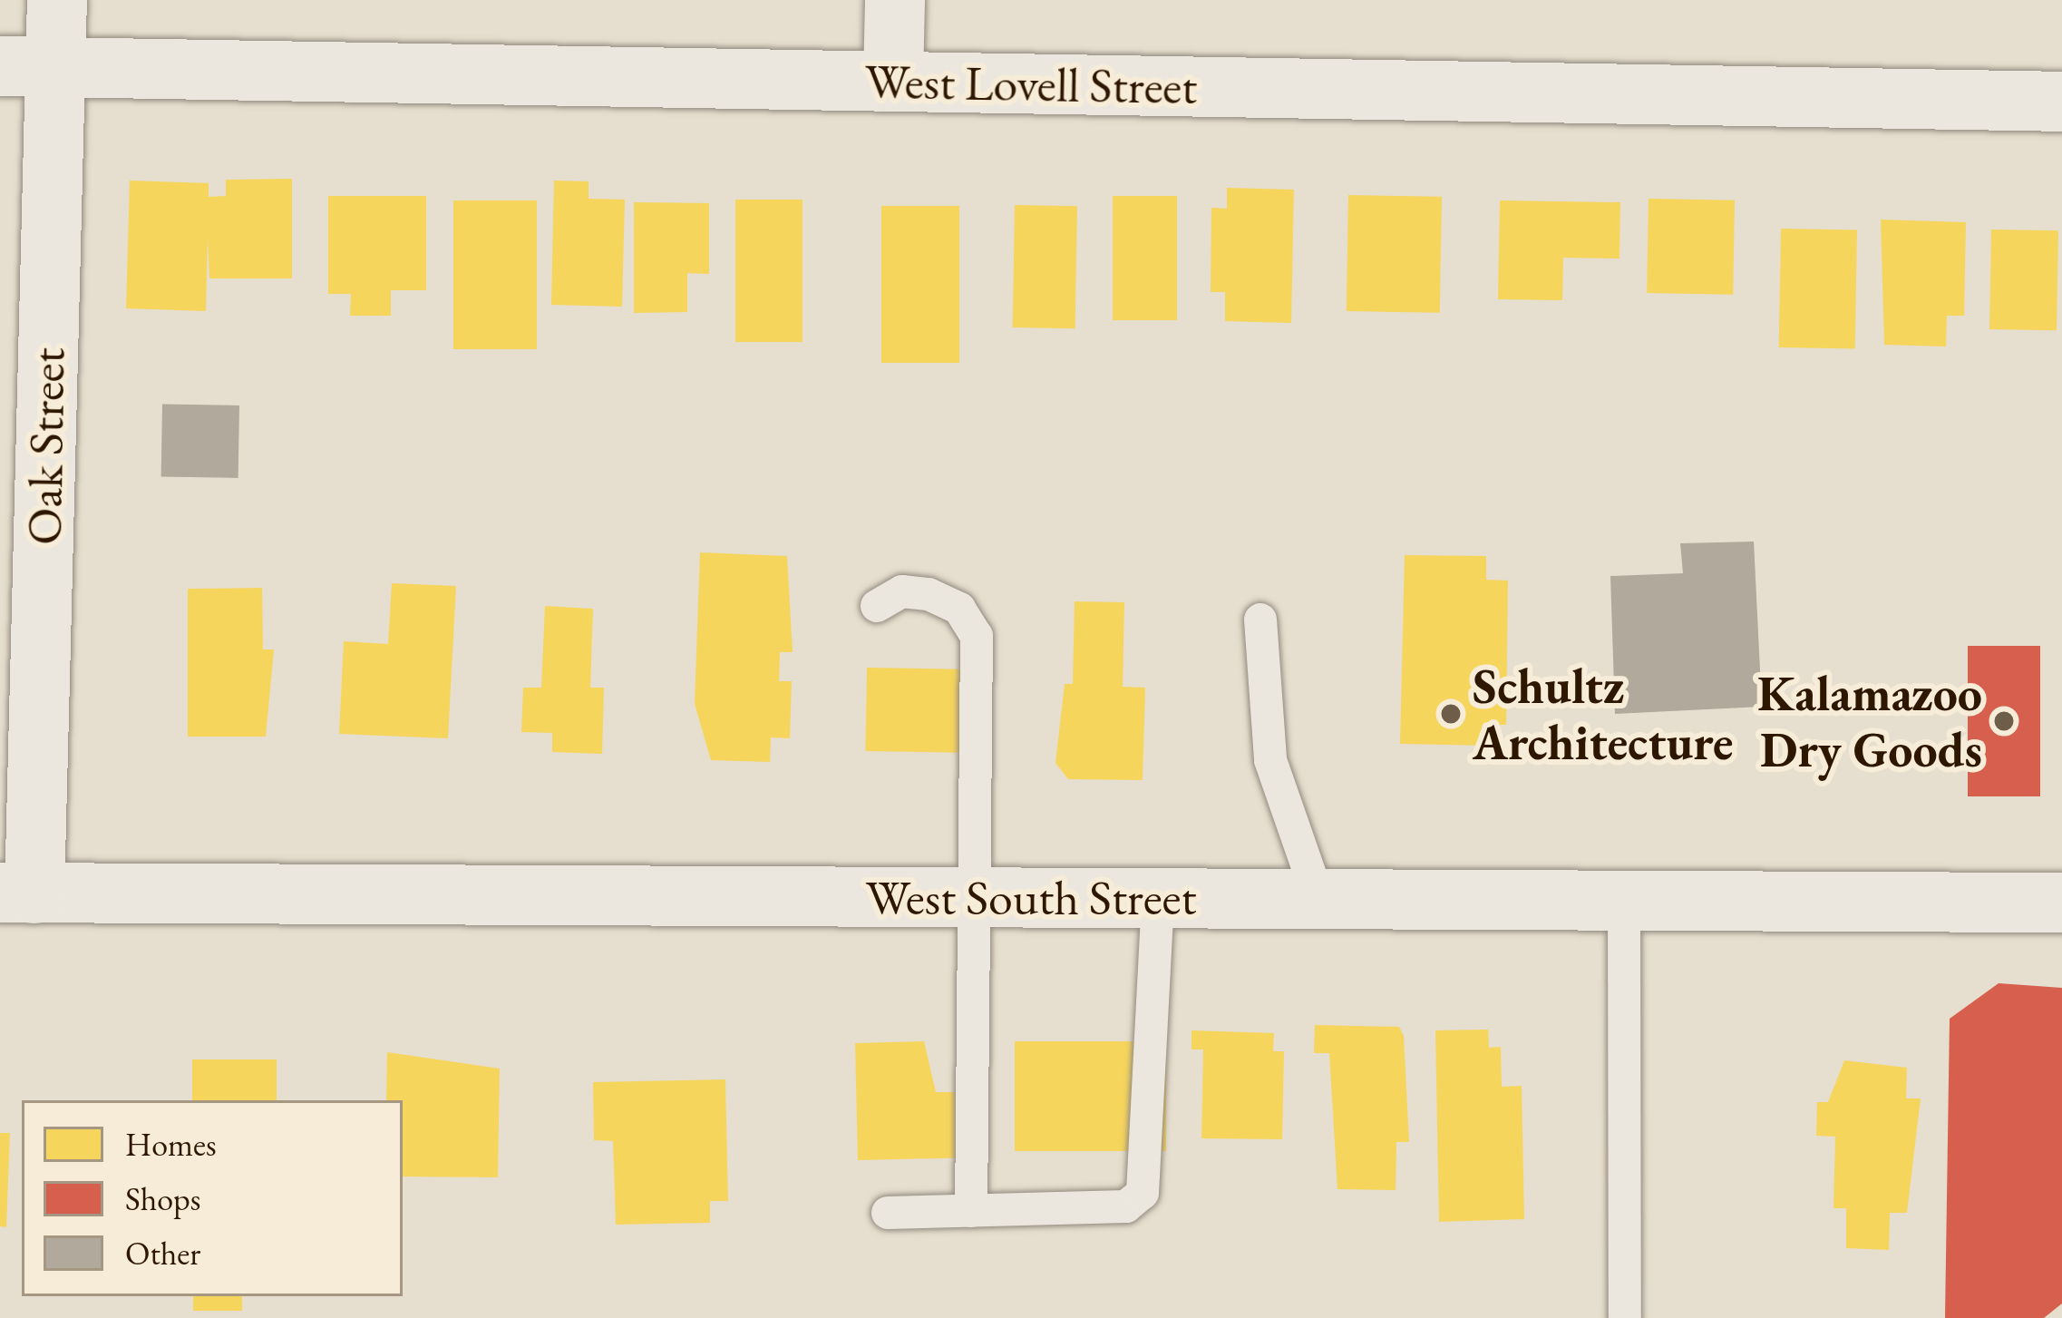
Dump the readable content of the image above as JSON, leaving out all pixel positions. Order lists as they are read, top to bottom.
{
  "streets": {
    "street": ["West Lovell Street", "Oak Street", "West South Street"]
  },
  "crossings": [
    ["West Lovell Street", "Oak Street"],
    ["Oak Street", "West South Street"]
  ],
  "places": ["Schultz Architecture", "Kalamazoo Dry Goods"],
  "legend": ["Homes", "Shops", "Other"]
}
